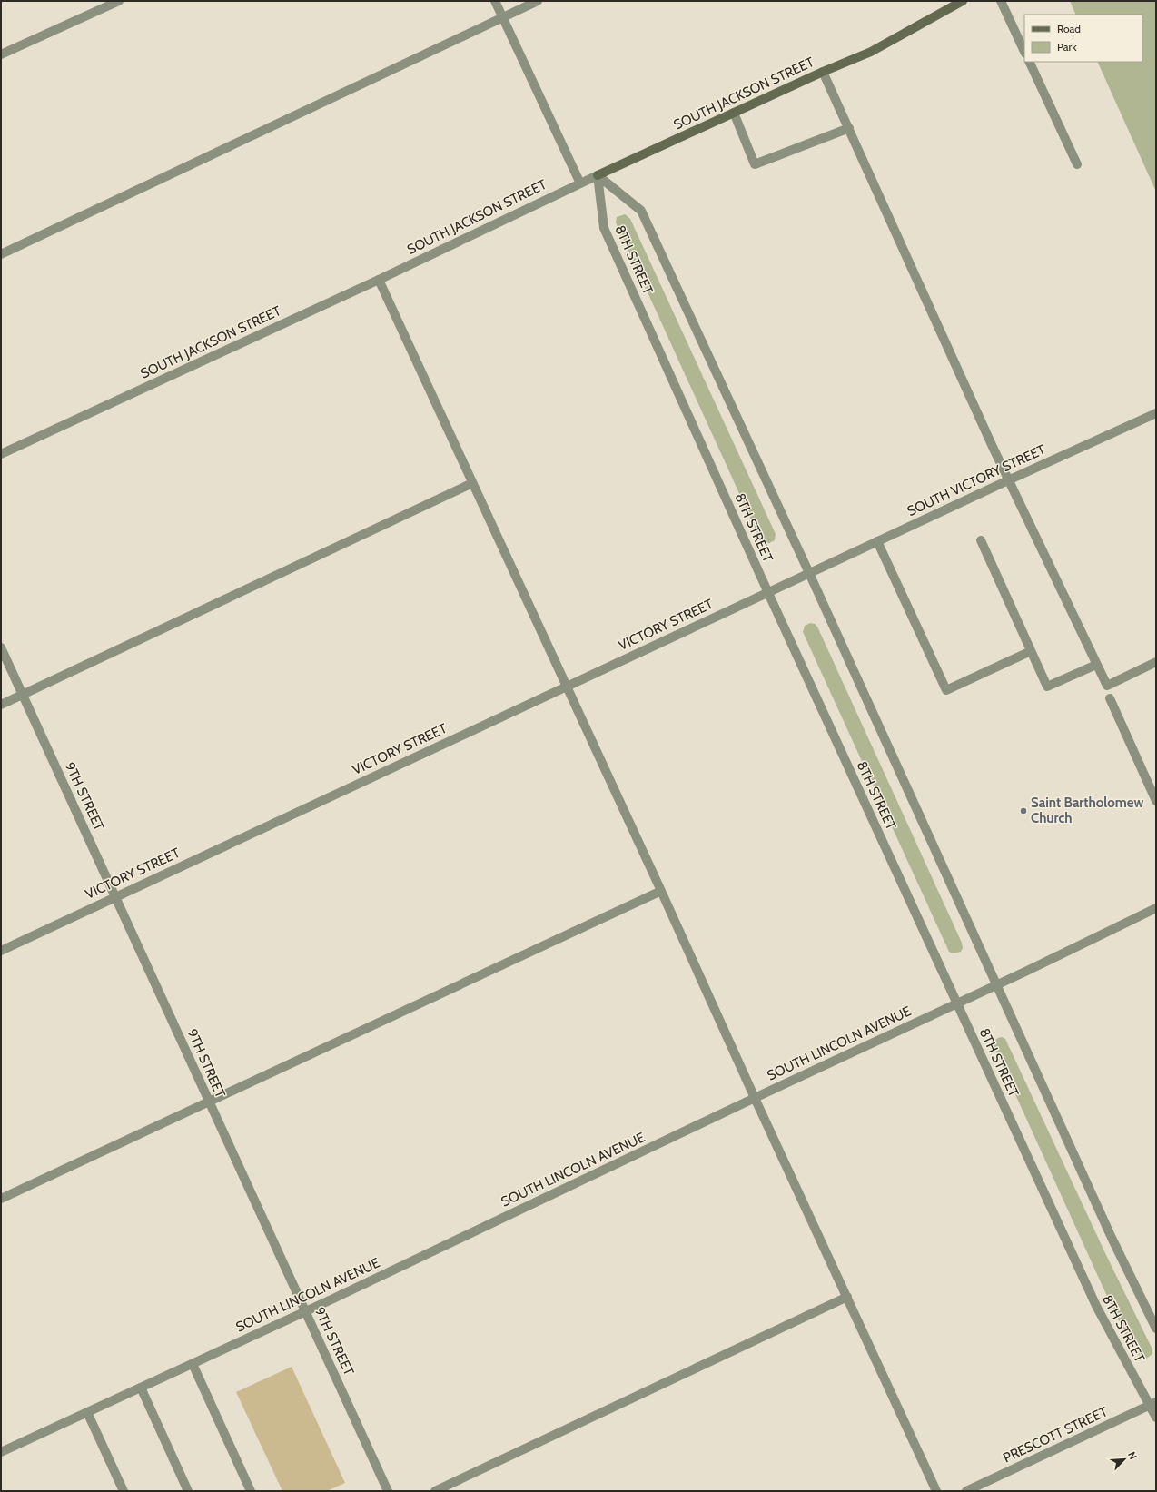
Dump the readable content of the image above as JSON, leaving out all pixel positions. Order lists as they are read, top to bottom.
{
  "streets": {
    "street": [
      "SOUTH JACKSON STREET",
      "8TH STREET",
      "SOUTH VICTORY STREET",
      "VICTORY STREET",
      "9TH STREET",
      "SOUTH LINCOLN AVENUE",
      "PRESCOTT STREET"
    ]
  },
  "crossings": [
    ["SOUTH JACKSON STREET", "8TH STREET"],
    ["8TH STREET", "SOUTH VICTORY STREET"],
    ["8TH STREET", "VICTORY STREET"],
    ["8TH STREET", "SOUTH LINCOLN AVENUE"],
    ["8TH STREET", "PRESCOTT STREET"],
    ["SOUTH VICTORY STREET", "VICTORY STREET"],
    ["VICTORY STREET", "9TH STREET"],
    ["9TH STREET", "SOUTH LINCOLN AVENUE"]
  ],
  "places": ["Saint Bartholomew Church"],
  "legend": ["Road", "Park"],
  "north": "top right"
}
